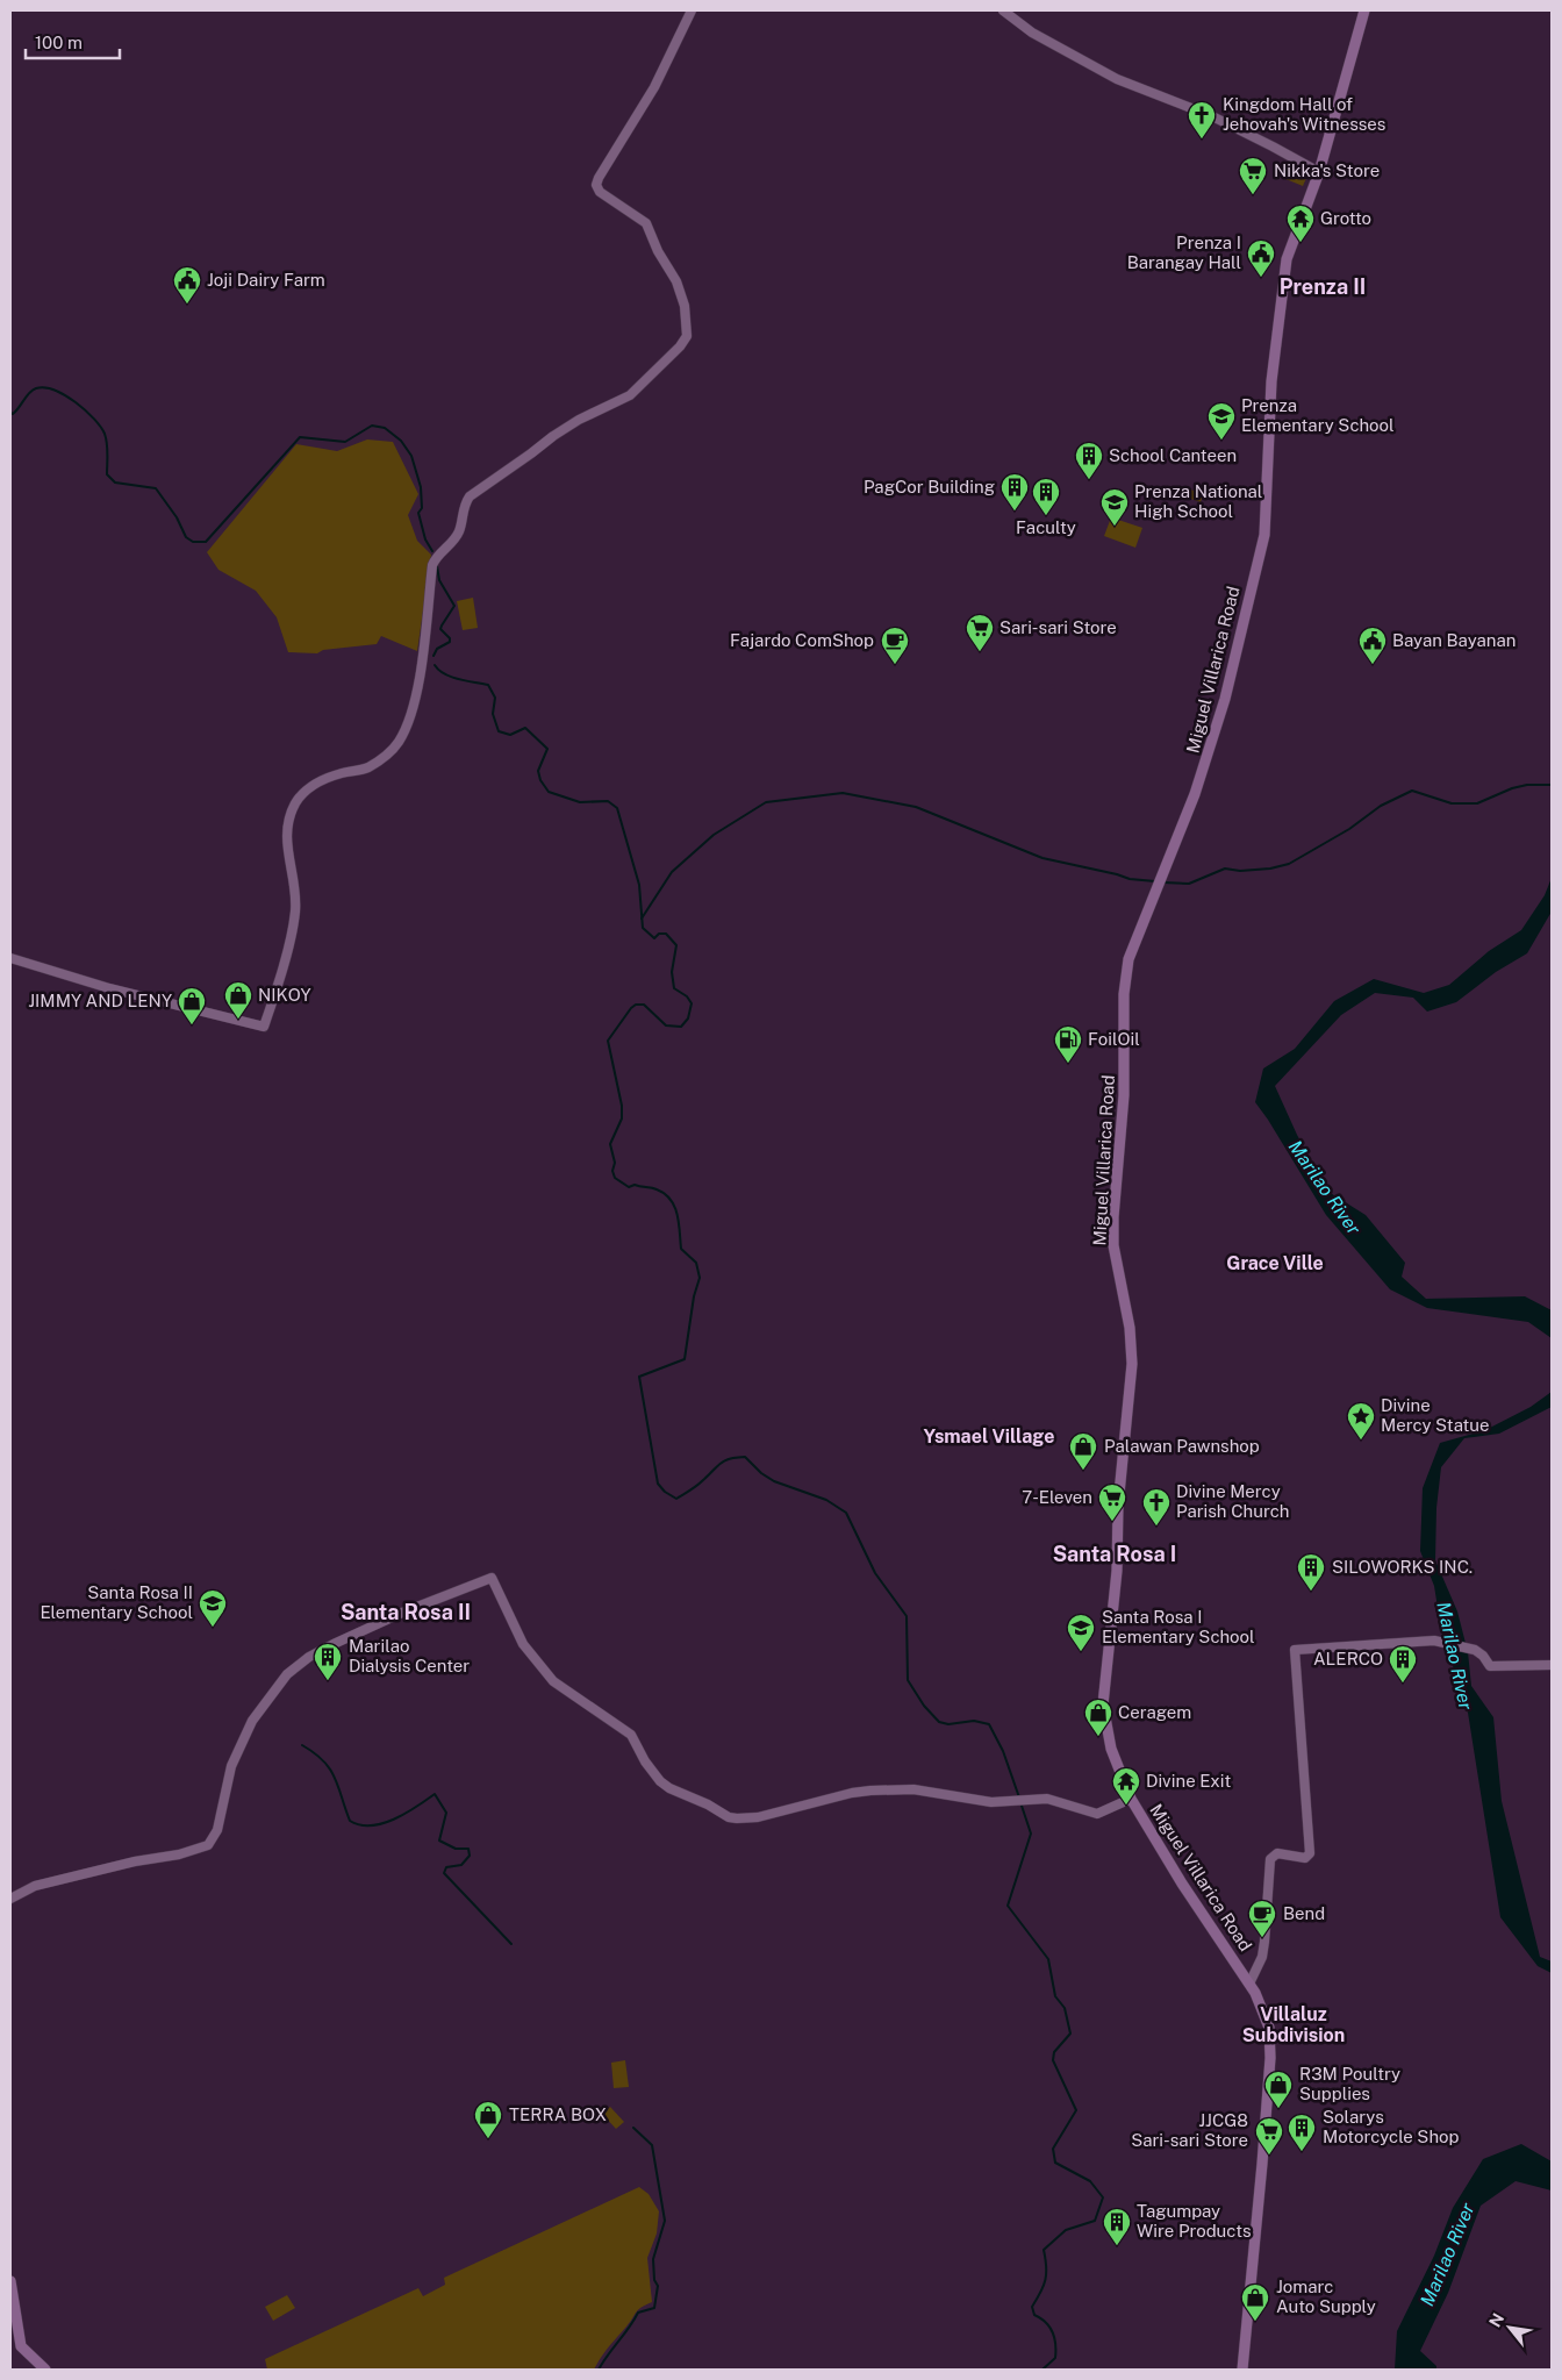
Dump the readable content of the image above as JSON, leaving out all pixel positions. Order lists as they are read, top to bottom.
{
  "streets": {
    "main road": ["Miguel Villarica Road"]
  },
  "districts": [
    "Prenza II",
    "Grace Ville",
    "Ysmael Village",
    "Santa Rosa I",
    "Santa Rosa II",
    "Villaluz Subdivision"
  ],
  "water": ["Marilao River"],
  "places": {
    "church": ["Kingdom Hall of Jehovah's Witnesses", "Divine Mercy Parish Church"],
    "supermarket": [
      "Nikka's Store",
      "Sari-sari Store",
      "7-Eleven",
      "JJCG8 Sari-sari Store"
    ],
    "temple": ["Grotto", "Divine Exit"],
    "public building": ["Prenza I Barangay Hall", "Joji Dairy Farm", "Bayan Bayanan"],
    "school or university": [
      "Prenza Elementary School",
      "Prenza National High School",
      "Santa Rosa II Elementary School",
      "Santa Rosa I Elementary School"
    ],
    "building": [
      "School Canteen",
      "PagCor Building",
      "Faculty",
      "SILOWORKS INC.",
      "Marilao Dialysis Center",
      "ALERCO",
      "Solarys Motorcycle Shop",
      "Tagumpay Wire Products"
    ],
    "cafe": ["Fajardo ComShop", "Bend"],
    "shop": [
      "NIKOY",
      "JIMMY AND LENY",
      "Palawan Pawnshop",
      "Ceragem",
      "R3M Poultry Supplies",
      "TERRA BOX",
      "Jomarc Auto Supply"
    ],
    "fuel station": ["FoilOil"],
    "place": ["Divine Mercy Statue"]
  },
  "scale_bar": "100 m",
  "north": "top left"
}
